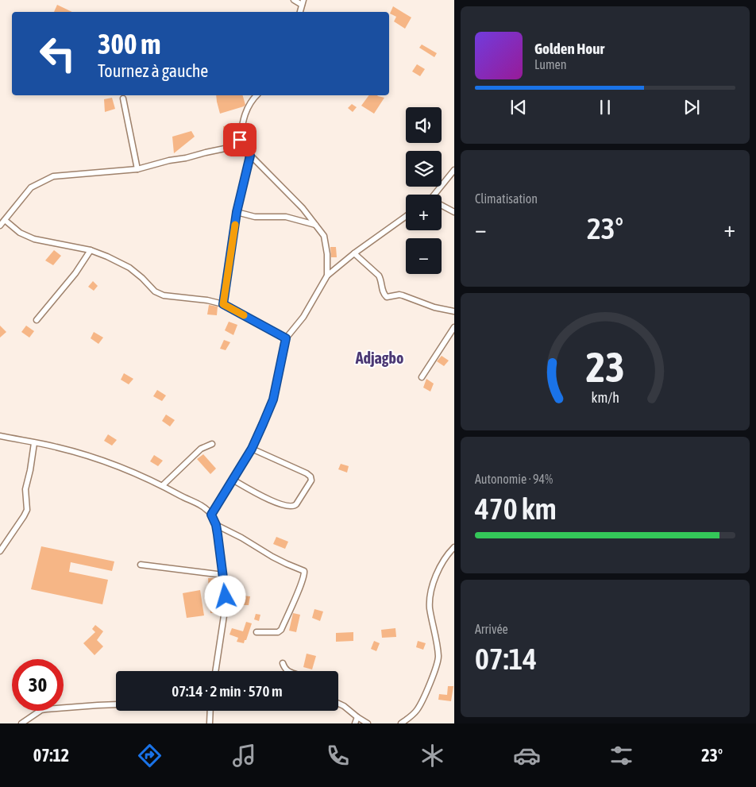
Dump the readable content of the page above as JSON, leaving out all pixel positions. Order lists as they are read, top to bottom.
{
  "districts": ["Adjagbo"],
  "page": {
    "turn": ["300 m", "Tournez à gauche"],
    "song": ["Golden Hour", "Lumen"],
    "map_buttons": ["+", "−"],
    "tile": [
      "Climatisation",
      ["Autonomie · 94%", "470 km"],
      ["Arrivée", "07:14"]
    ],
    "heat": ["−", "23°", "+"],
    "limit": "30",
    "trip": "07:14 · 2 min · 570 m",
    "tabs": ["07:12", "23°"],
    "gauge": ["23", "km/h"]
  }
}
